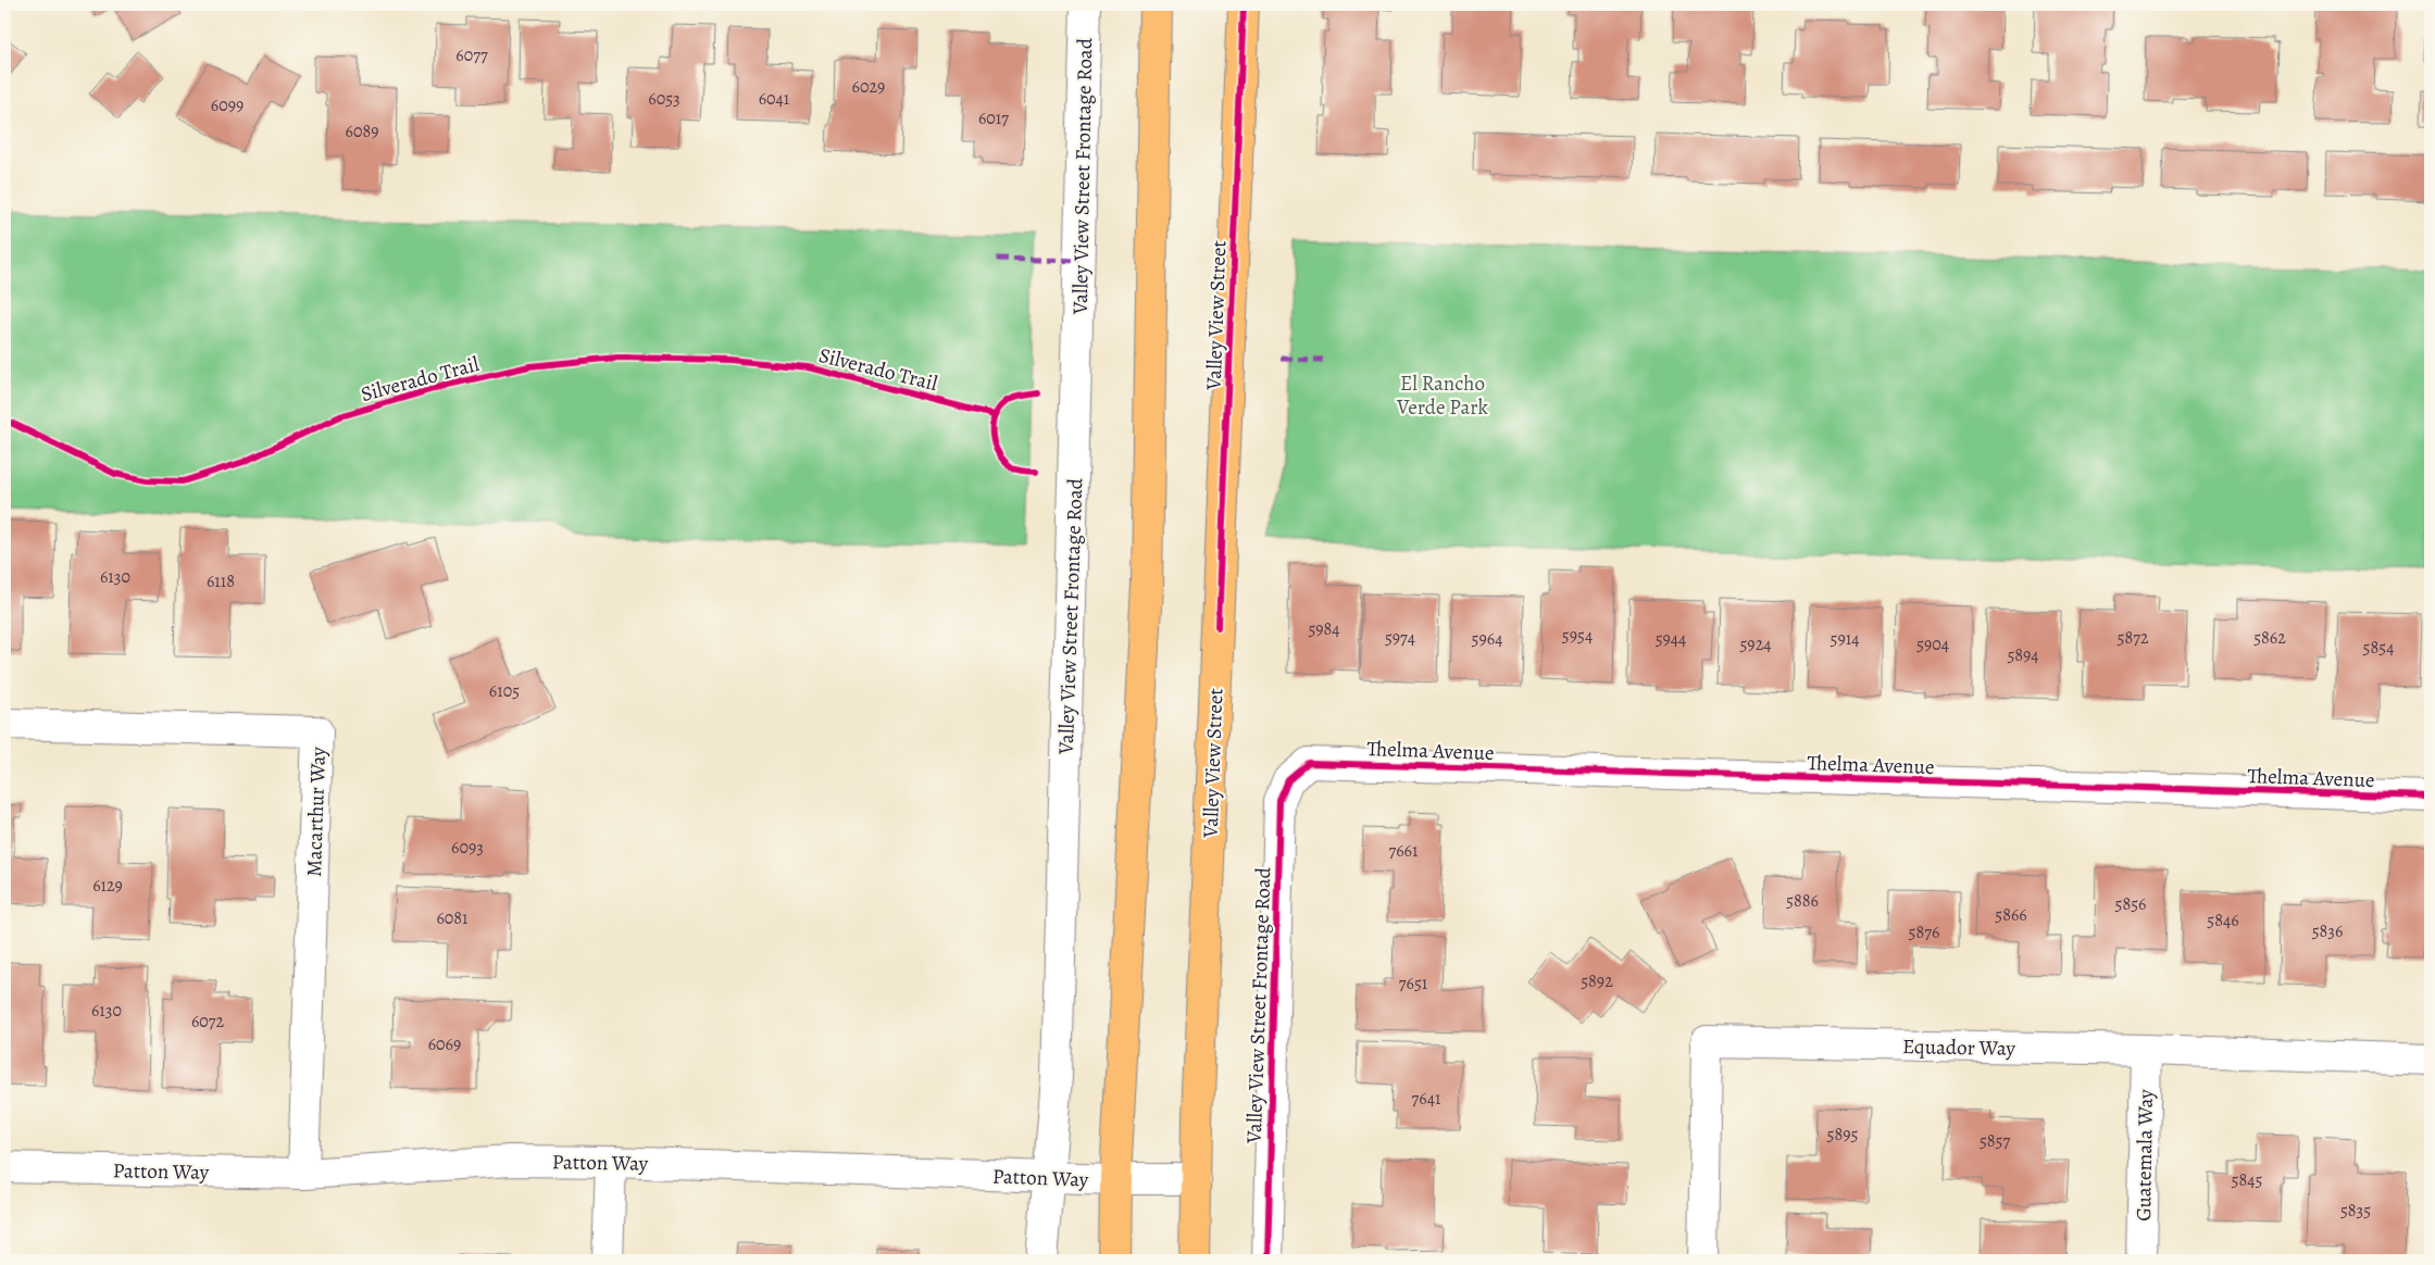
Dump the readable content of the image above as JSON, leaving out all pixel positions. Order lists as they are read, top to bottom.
{
  "streets": {
    "main road": ["Valley View Street"],
    "street": [
      "Valley View Street Frontage Road",
      "Thelma Avenue",
      "Macarthur Way",
      "Equador Way",
      "Guatemala Way",
      "Patton Way"
    ],
    "cycle path": ["Silverado Trail"]
  },
  "crossings": [
    ["Valley View Street Frontage Road", "Thelma Avenue"],
    ["Valley View Street Frontage Road", "Patton Way"],
    ["Valley View Street", "Patton Way"],
    ["Macarthur Way", "Patton Way"],
    ["Equador Way", "Guatemala Way"]
  ],
  "parks": ["El Rancho Verde Park"],
  "house_numbers": [
    "6077",
    "6029",
    "6053",
    "6041",
    "6099",
    "6017",
    "6089",
    "6130",
    "6118",
    "5984",
    "5954",
    "5974",
    "5872",
    "5862",
    "5964",
    "5944",
    "5914",
    "5924",
    "5904",
    "5854",
    "5894",
    "6105",
    "6093",
    "7661",
    "6129",
    "5886",
    "5856",
    "5866",
    "6081",
    "5846",
    "5836",
    "5876",
    "5892",
    "7651",
    "6130",
    "6072",
    "6069",
    "7641",
    "5895",
    "5857",
    "5845",
    "5835"
  ]
}
